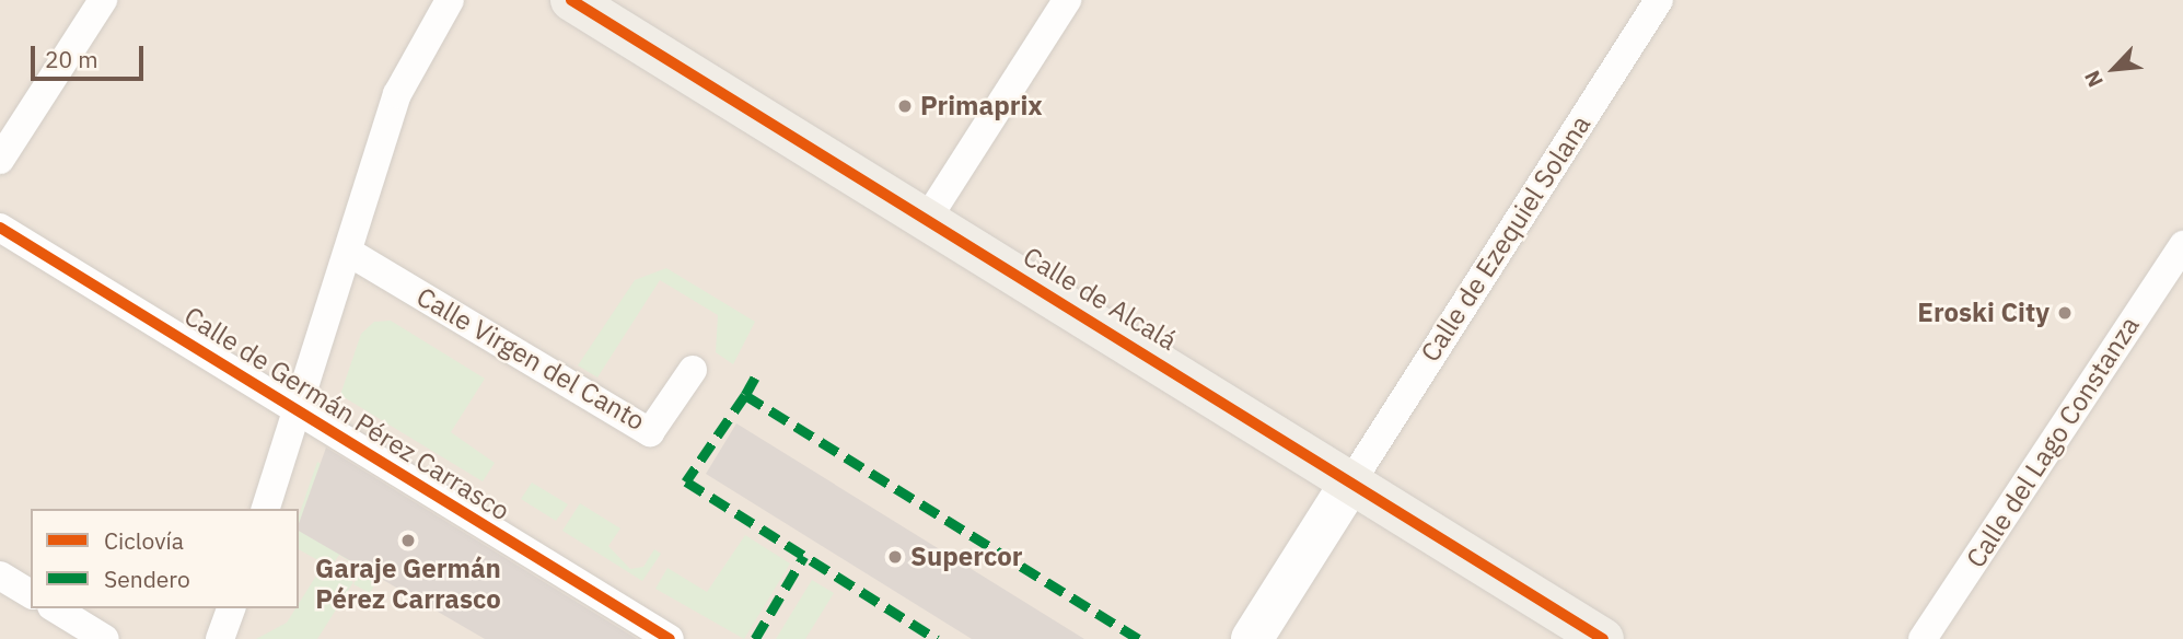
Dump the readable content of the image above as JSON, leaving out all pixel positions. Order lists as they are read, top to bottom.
{
  "streets": {
    "main road": ["Calle de Alcalá"],
    "street": [
      "Calle de Ezequiel Solana",
      "Calle Virgen del Canto",
      "Calle de Germán Pérez Carrasco",
      "Calle del Lago Constanza"
    ]
  },
  "crossings": [
    ["Calle de Ezequiel Solana", "Calle de Alcalá"]
  ],
  "places": [
    "Primaprix",
    "Eroski City",
    "Garaje Germán Pérez Carrasco",
    "Supercor"
  ],
  "legend": ["Ciclovía", "Sendero"],
  "scale_bar": "20 m",
  "north": "bottom left"
}
